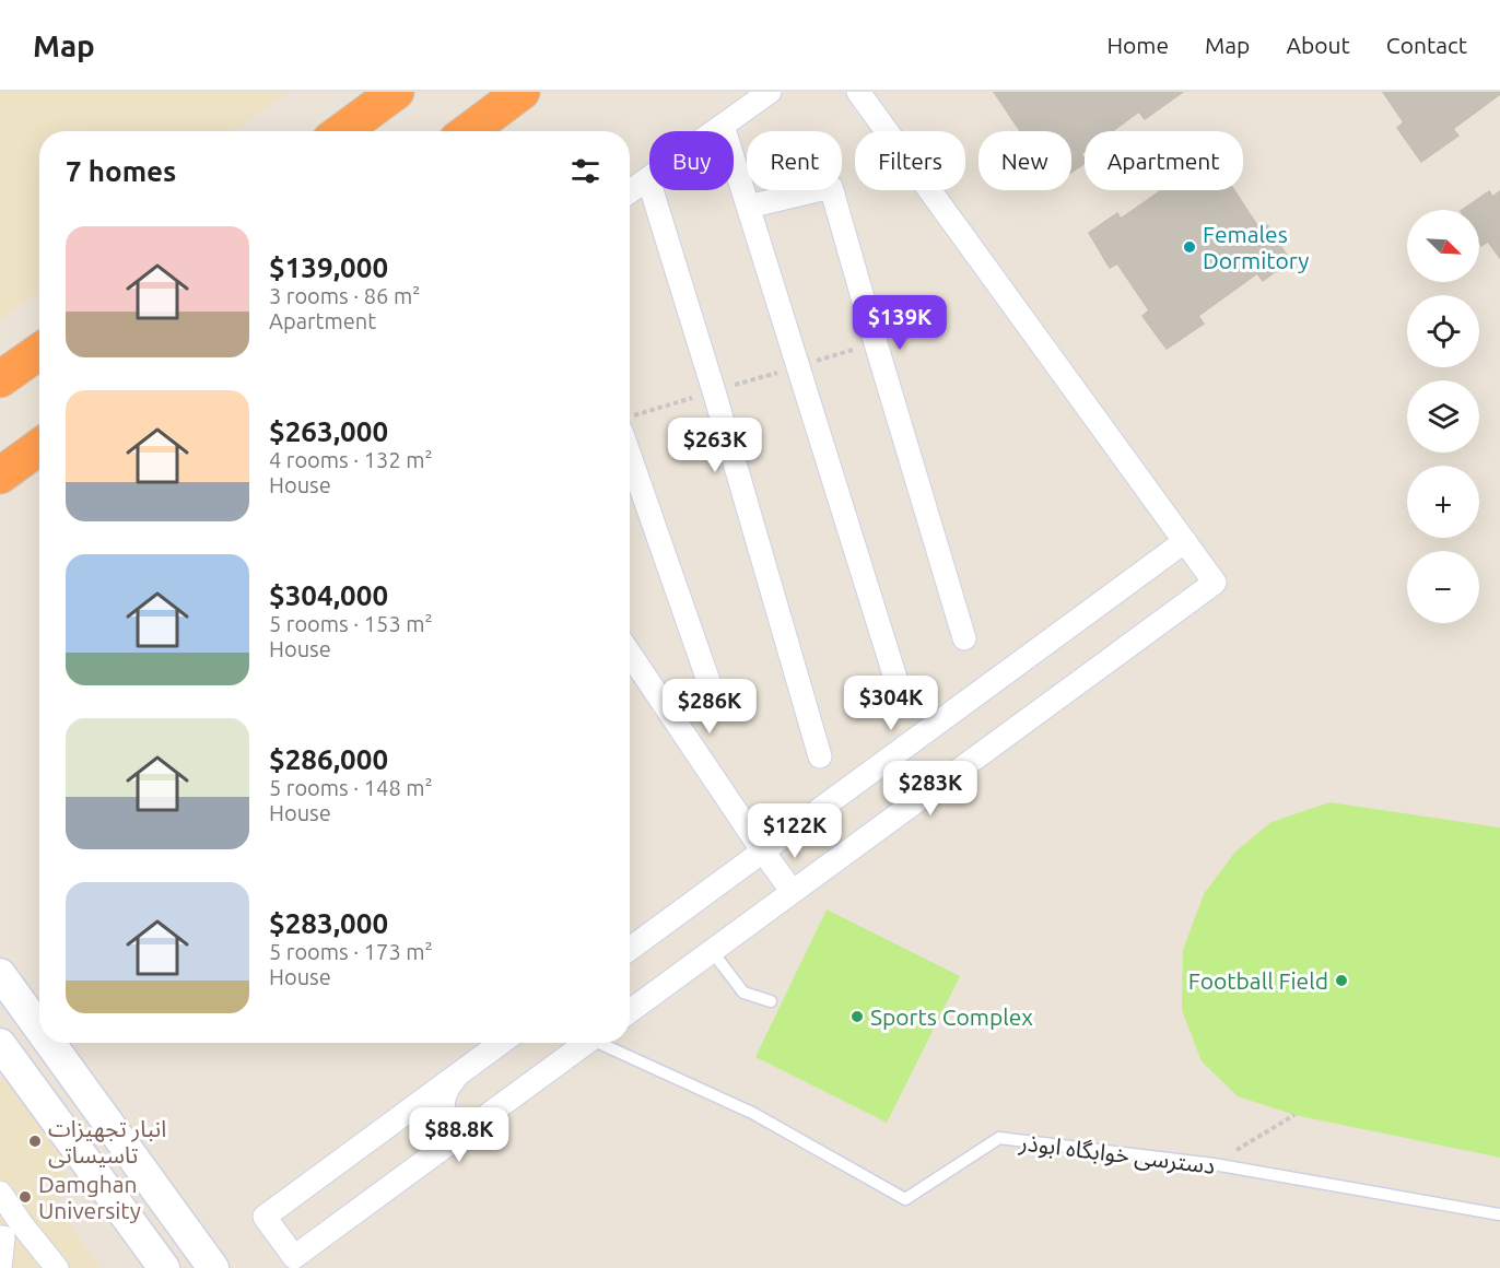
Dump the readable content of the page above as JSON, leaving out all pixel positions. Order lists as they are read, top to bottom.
{
  "streets": {
    "lane": ["دسترسی خوابگاه ابوذر"]
  },
  "places": [
    "Females Dormitory",
    "Football Field",
    "Sports Complex",
    "انبار تجهیزات تاسیساتی",
    "Damghan University"
  ],
  "north": "bottom right",
  "page": {
    "header": "Map",
    "nav": [
      "Home",
      "Map",
      "About",
      "Contact"
    ],
    "chip": [
      "Buy",
      "Rent",
      "Filters",
      "New",
      "Apartment"
    ],
    "heading": "7 homes",
    "map_buttons": ["+", "−"],
    "list": [
      {
        "name": "$139,000",
        "note": "3 rooms · 86 m² · Apartment"
      },
      {
        "name": "$263,000",
        "note": "4 rooms · 132 m² · House"
      },
      {
        "name": "$304,000",
        "note": "5 rooms · 153 m² · House"
      },
      {
        "name": "$286,000",
        "note": "5 rooms · 148 m² · House"
      },
      {
        "name": "$283,000",
        "note": "5 rooms · 173 m² · House"
      }
    ],
    "price": [
      "$139K",
      "$263K",
      "$304K",
      "$286K",
      "$283K",
      "$122K",
      "$88.8K"
    ]
  }
}
